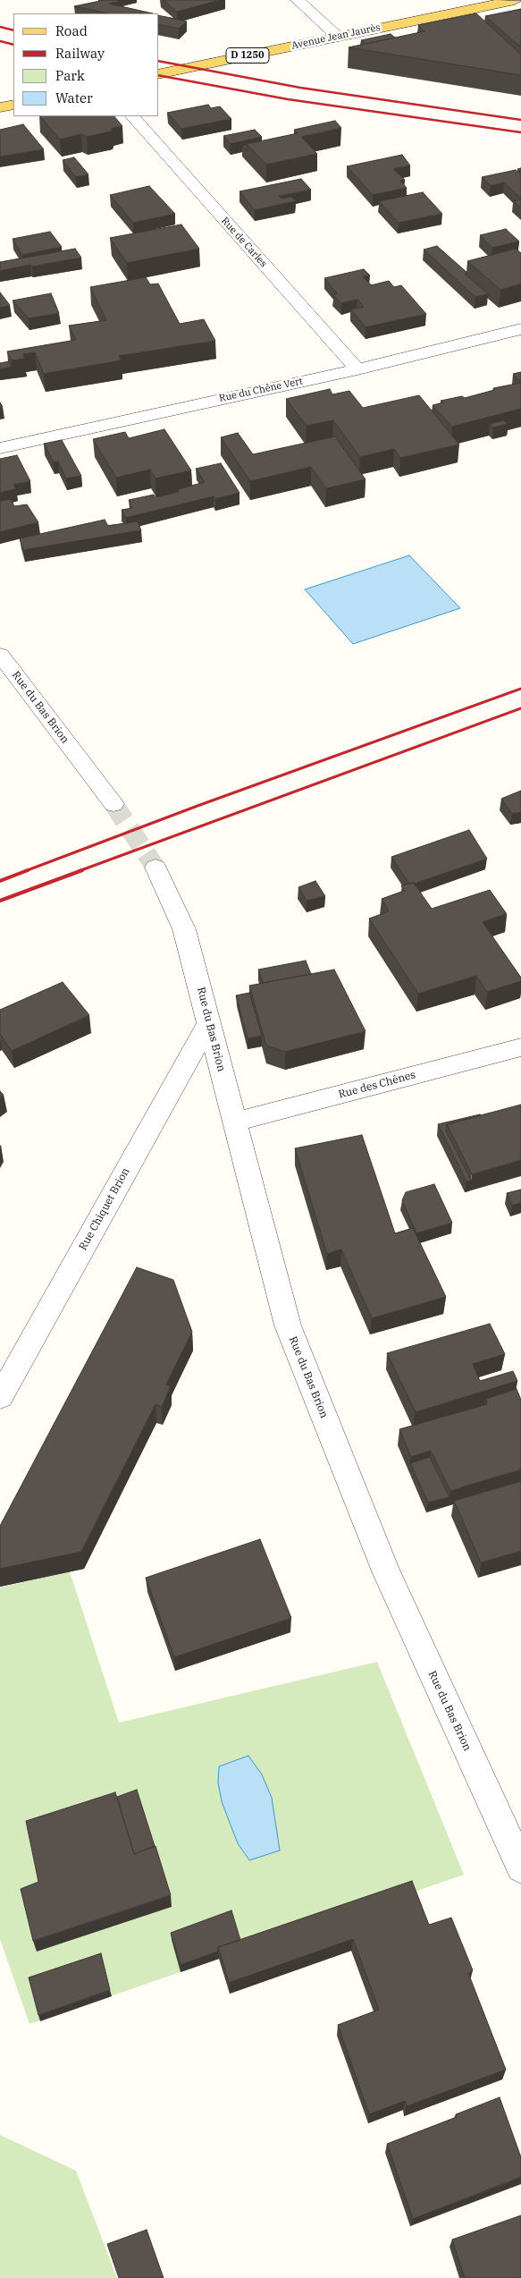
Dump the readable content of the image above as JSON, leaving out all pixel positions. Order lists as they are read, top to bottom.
{
  "streets": {
    "main road": ["Avenue Jean Jaurès", "D 1250"],
    "street": [
      "Rue de Carles",
      "Rue du Chêne Vert",
      "Rue du Bas Brion",
      "Rue des Chênes",
      "Rue Chiquet Brion"
    ]
  },
  "crossings": [
    ["Rue de Carles", "Rue du Chêne Vert"],
    ["Rue du Bas Brion", "Rue des Chênes"],
    ["Rue du Bas Brion", "Rue Chiquet Brion"]
  ],
  "legend": [
    "Road",
    "Railway",
    "Park",
    "Water"
  ]
}
